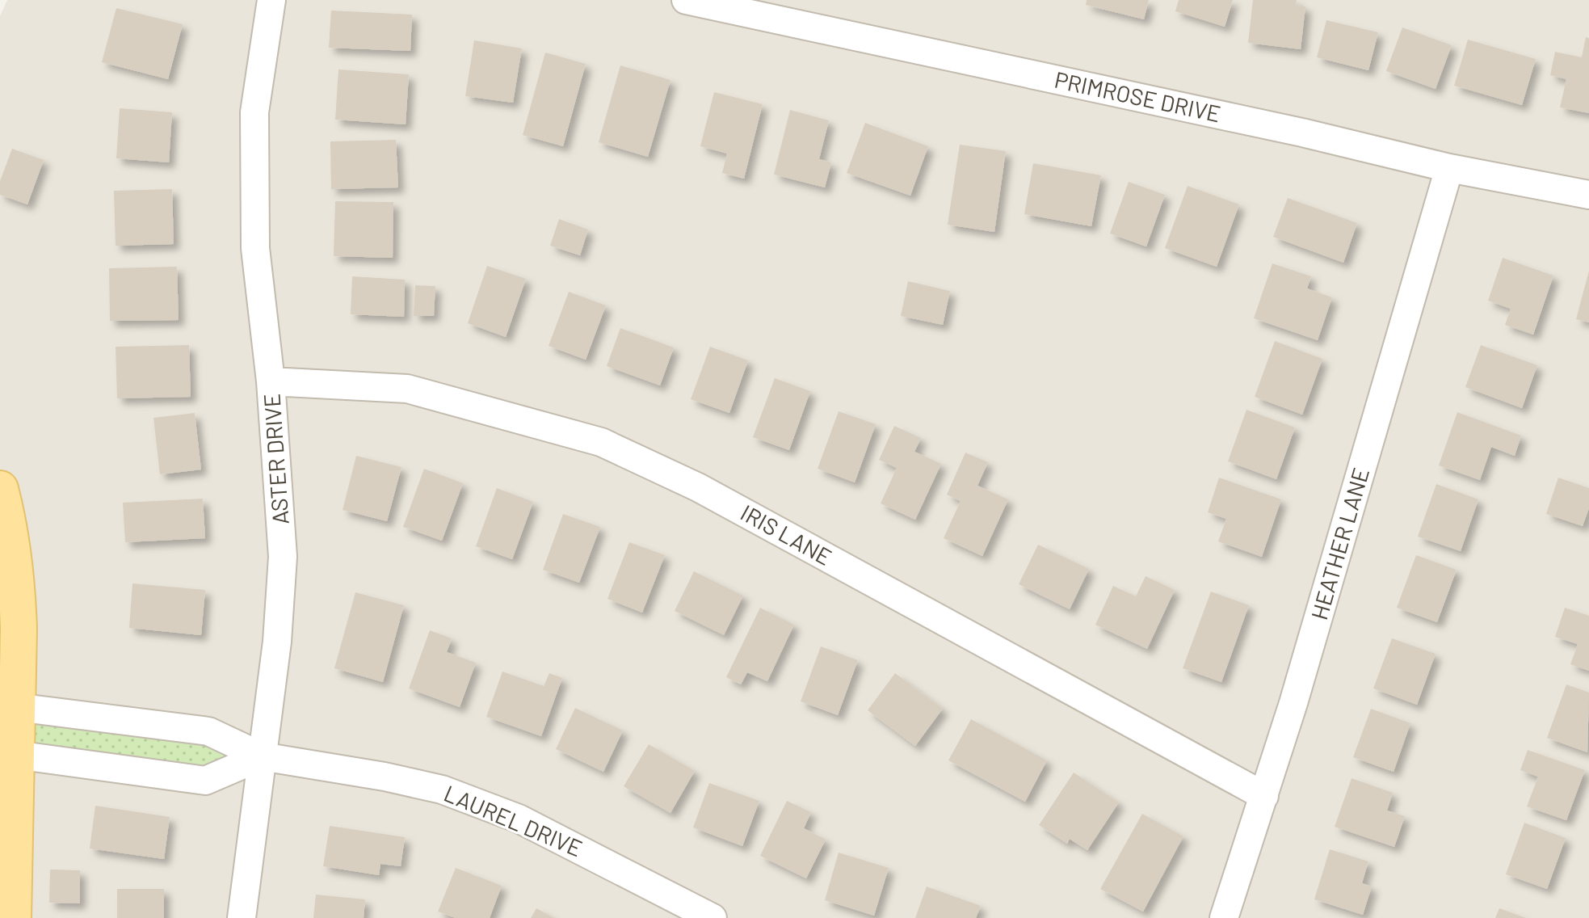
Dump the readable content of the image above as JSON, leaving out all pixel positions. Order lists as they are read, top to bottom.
{
  "streets": {
    "street": [
      "PRIMROSE DRIVE",
      "ASTER DRIVE",
      "IRIS LANE",
      "HEATHER LANE",
      "LAUREL DRIVE"
    ]
  },
  "crossings": [
    ["PRIMROSE DRIVE", "HEATHER LANE"],
    ["ASTER DRIVE", "IRIS LANE"],
    ["ASTER DRIVE", "LAUREL DRIVE"],
    ["IRIS LANE", "HEATHER LANE"]
  ]
}
